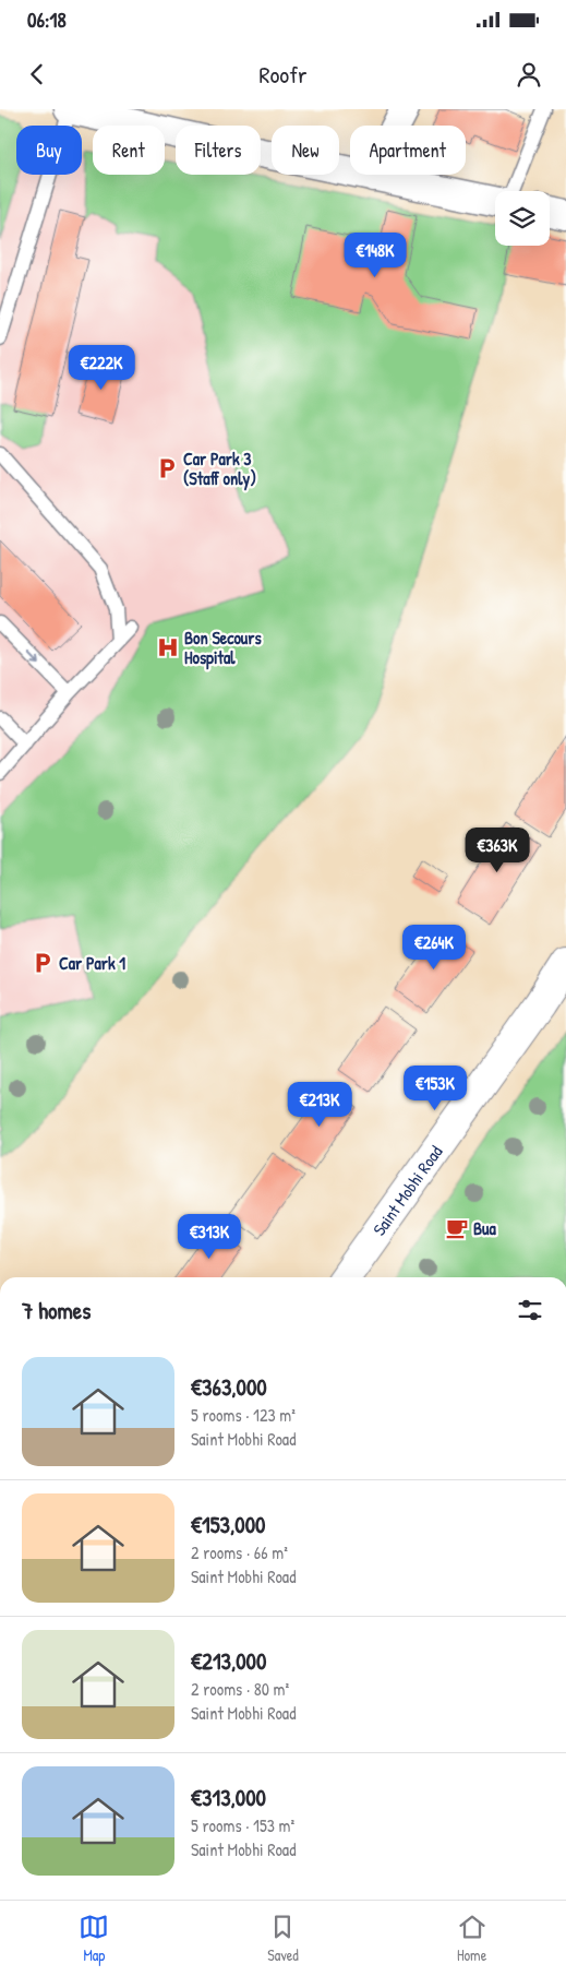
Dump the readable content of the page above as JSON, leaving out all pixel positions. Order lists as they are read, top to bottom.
{
  "streets": {
    "main road": ["Saint Mobhi Road"]
  },
  "places": {
    "parking": ["Car Park 3 (Staff only)", "Car Park 1"],
    "hospital": ["Bon Secours Hospital"],
    "cafe": ["Bua"]
  },
  "page": {
    "status": "06:18",
    "header": "Roofr",
    "chip": [
      "Buy",
      "Rent",
      "Filters",
      "New",
      "Apartment"
    ],
    "price": [
      "€148K",
      "€222K",
      "€363K",
      "€264K",
      "€153K",
      "€213K",
      "€313K"
    ],
    "heading": "7 homes",
    "list": [
      {
        "name": "€363,000",
        "note": "5 rooms · 123 m² · Saint Mobhi Road"
      },
      {
        "name": "€153,000",
        "note": "2 rooms · 66 m² · Saint Mobhi Road"
      },
      {
        "name": "€213,000",
        "note": "2 rooms · 80 m² · Saint Mobhi Road"
      },
      {
        "name": "€313,000",
        "note": "5 rooms · 153 m² · Saint Mobhi Road"
      }
    ],
    "tabs": ["Map", "Saved", "Home"]
  }
}
